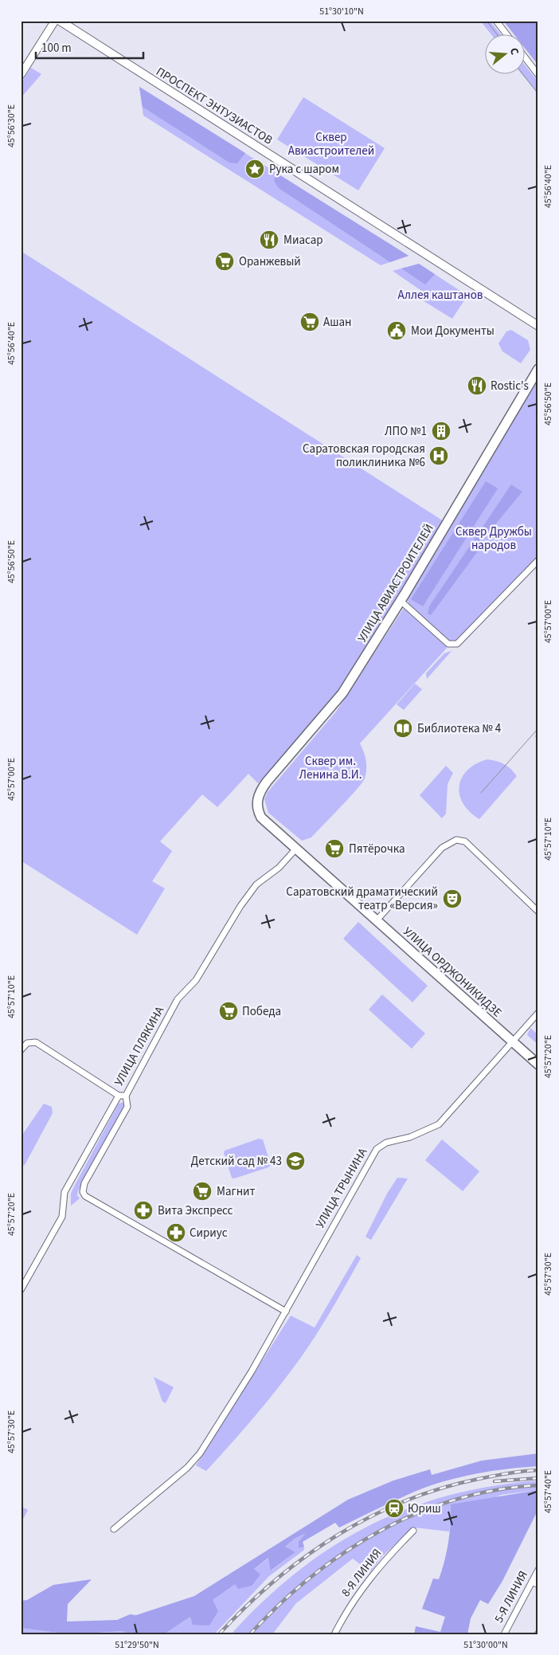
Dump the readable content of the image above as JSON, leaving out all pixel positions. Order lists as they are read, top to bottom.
{
  "streets": {
    "main road": ["ПРОСПЕКТ ЭНТУЗИАСТОВ", "УЛИЦА АВИАСТРОИТЕЛЕЙ", "УЛИЦА ОРДЖОНИКИДЗЕ"],
    "street": [
      "УЛИЦА ПЛЯКИНА",
      "УЛИЦА ТРЫНИНА",
      "8-Я ЛИНИЯ",
      "5-Я ЛИНИЯ"
    ]
  },
  "crossings": [
    ["УЛИЦА АВИАСТРОИТЕЛЕЙ", "УЛИЦА ОРДЖОНИКИДЗЕ"],
    ["УЛИЦА ОРДЖОНИКИДЗЕ", "УЛИЦА ПЛЯКИНА"],
    ["УЛИЦА ОРДЖОНИКИДЗЕ", "УЛИЦА ТРЫНИНА"]
  ],
  "parks": [
    "Сквер Авиастроителей",
    "Аллея каштанов",
    "Сквер Дружбы народов",
    "Сквер им. Ленина В.И."
  ],
  "places": {
    "place": ["Рука с шаром"],
    "restaurant": ["Миасар", "Rostic's"],
    "supermarket": [
      "Оранжевый",
      "Ашан",
      "Пятёрочка",
      "Победа",
      "Магнит"
    ],
    "public building": ["Мои Документы"],
    "building": ["ЛПО №1"],
    "hospital": ["Саратовская городская поликлиника №6"],
    "library": ["Библиотека № 4"],
    "theatre": ["Саратовский драматический театр «Версия»"],
    "school or university": ["Детский сад № 43"],
    "pharmacy": ["Вита Экспресс", "Сириус"],
    "station": ["Юриш"]
  },
  "scale_bar": "100 m",
  "north": "right",
  "coordinates": [
    "51°30'10\"N",
    "45°56'30\"E",
    "45°56'40\"E",
    "45°56'50\"E",
    "45°57'00\"E",
    "45°57'10\"E",
    "45°57'20\"E",
    "45°57'30\"E",
    "45°57'40\"E",
    "51°29'50\"N",
    "51°30'00\"N"
  ]
}
